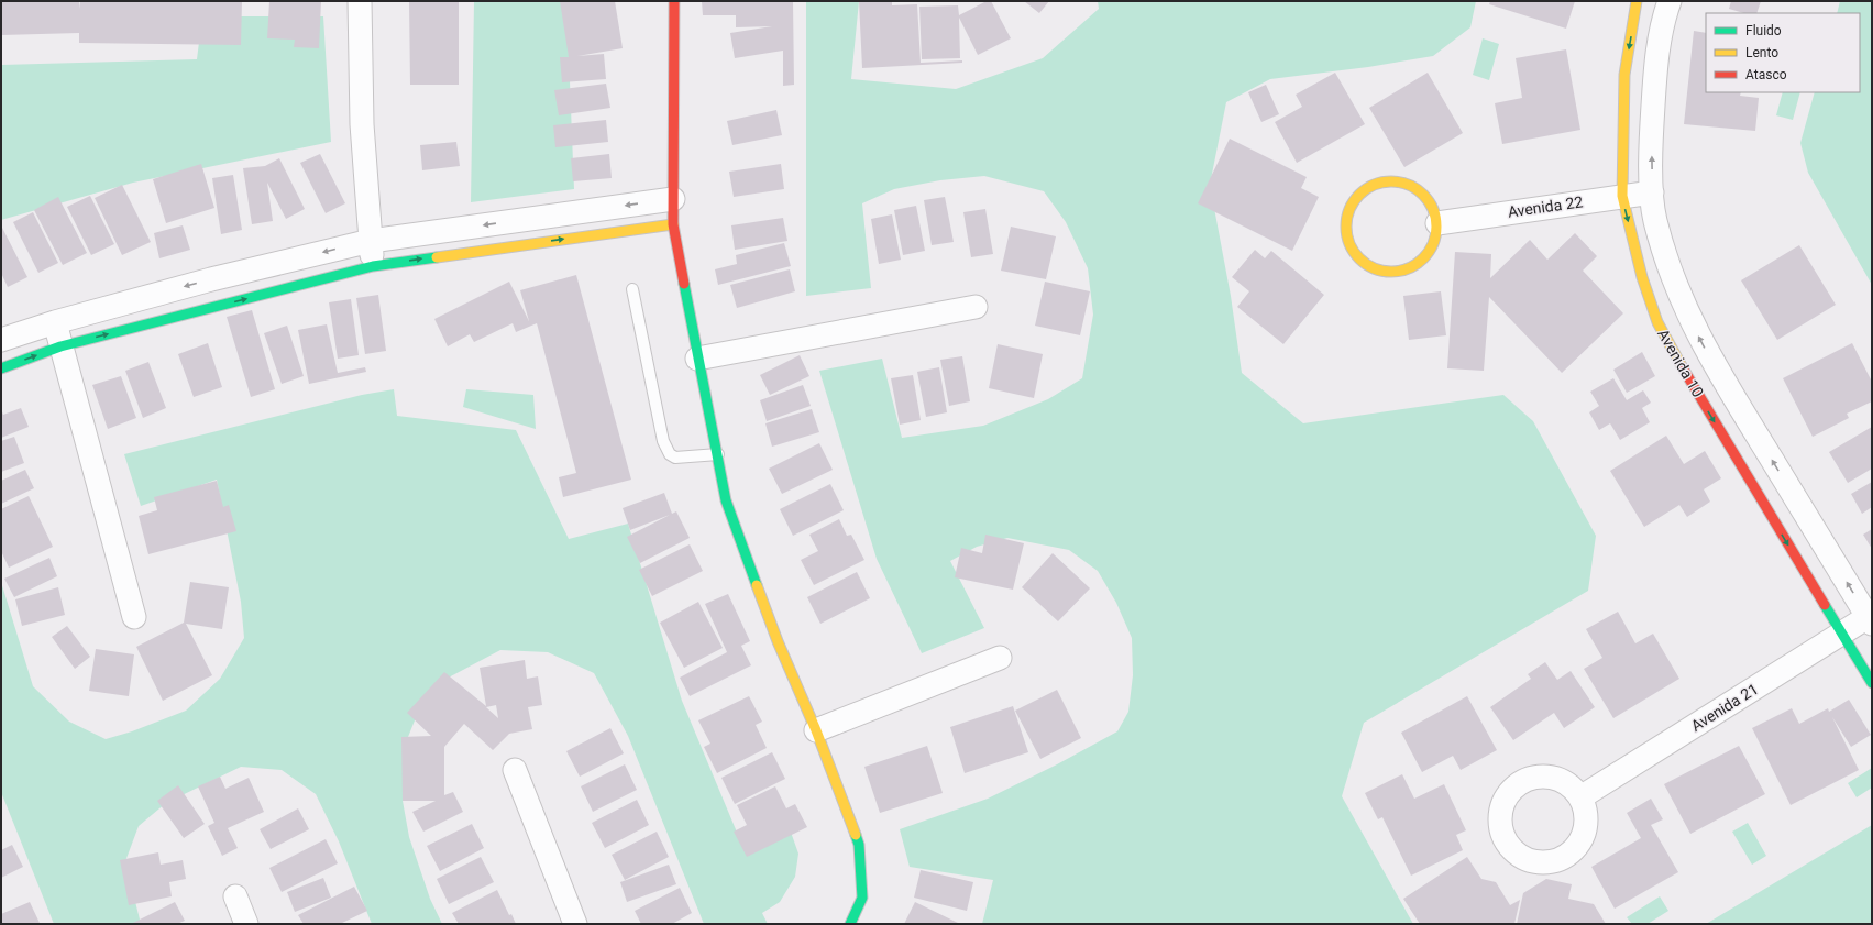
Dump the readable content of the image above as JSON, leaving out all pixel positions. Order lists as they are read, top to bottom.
{
  "streets": {
    "street": ["Avenida 22", "Avenida 10", "Avenida 21"]
  },
  "crossings": [
    ["Avenida 22", "Avenida 10"],
    ["Avenida 10", "Avenida 21"]
  ],
  "legend": ["Fluido", "Lento", "Atasco"]
}
